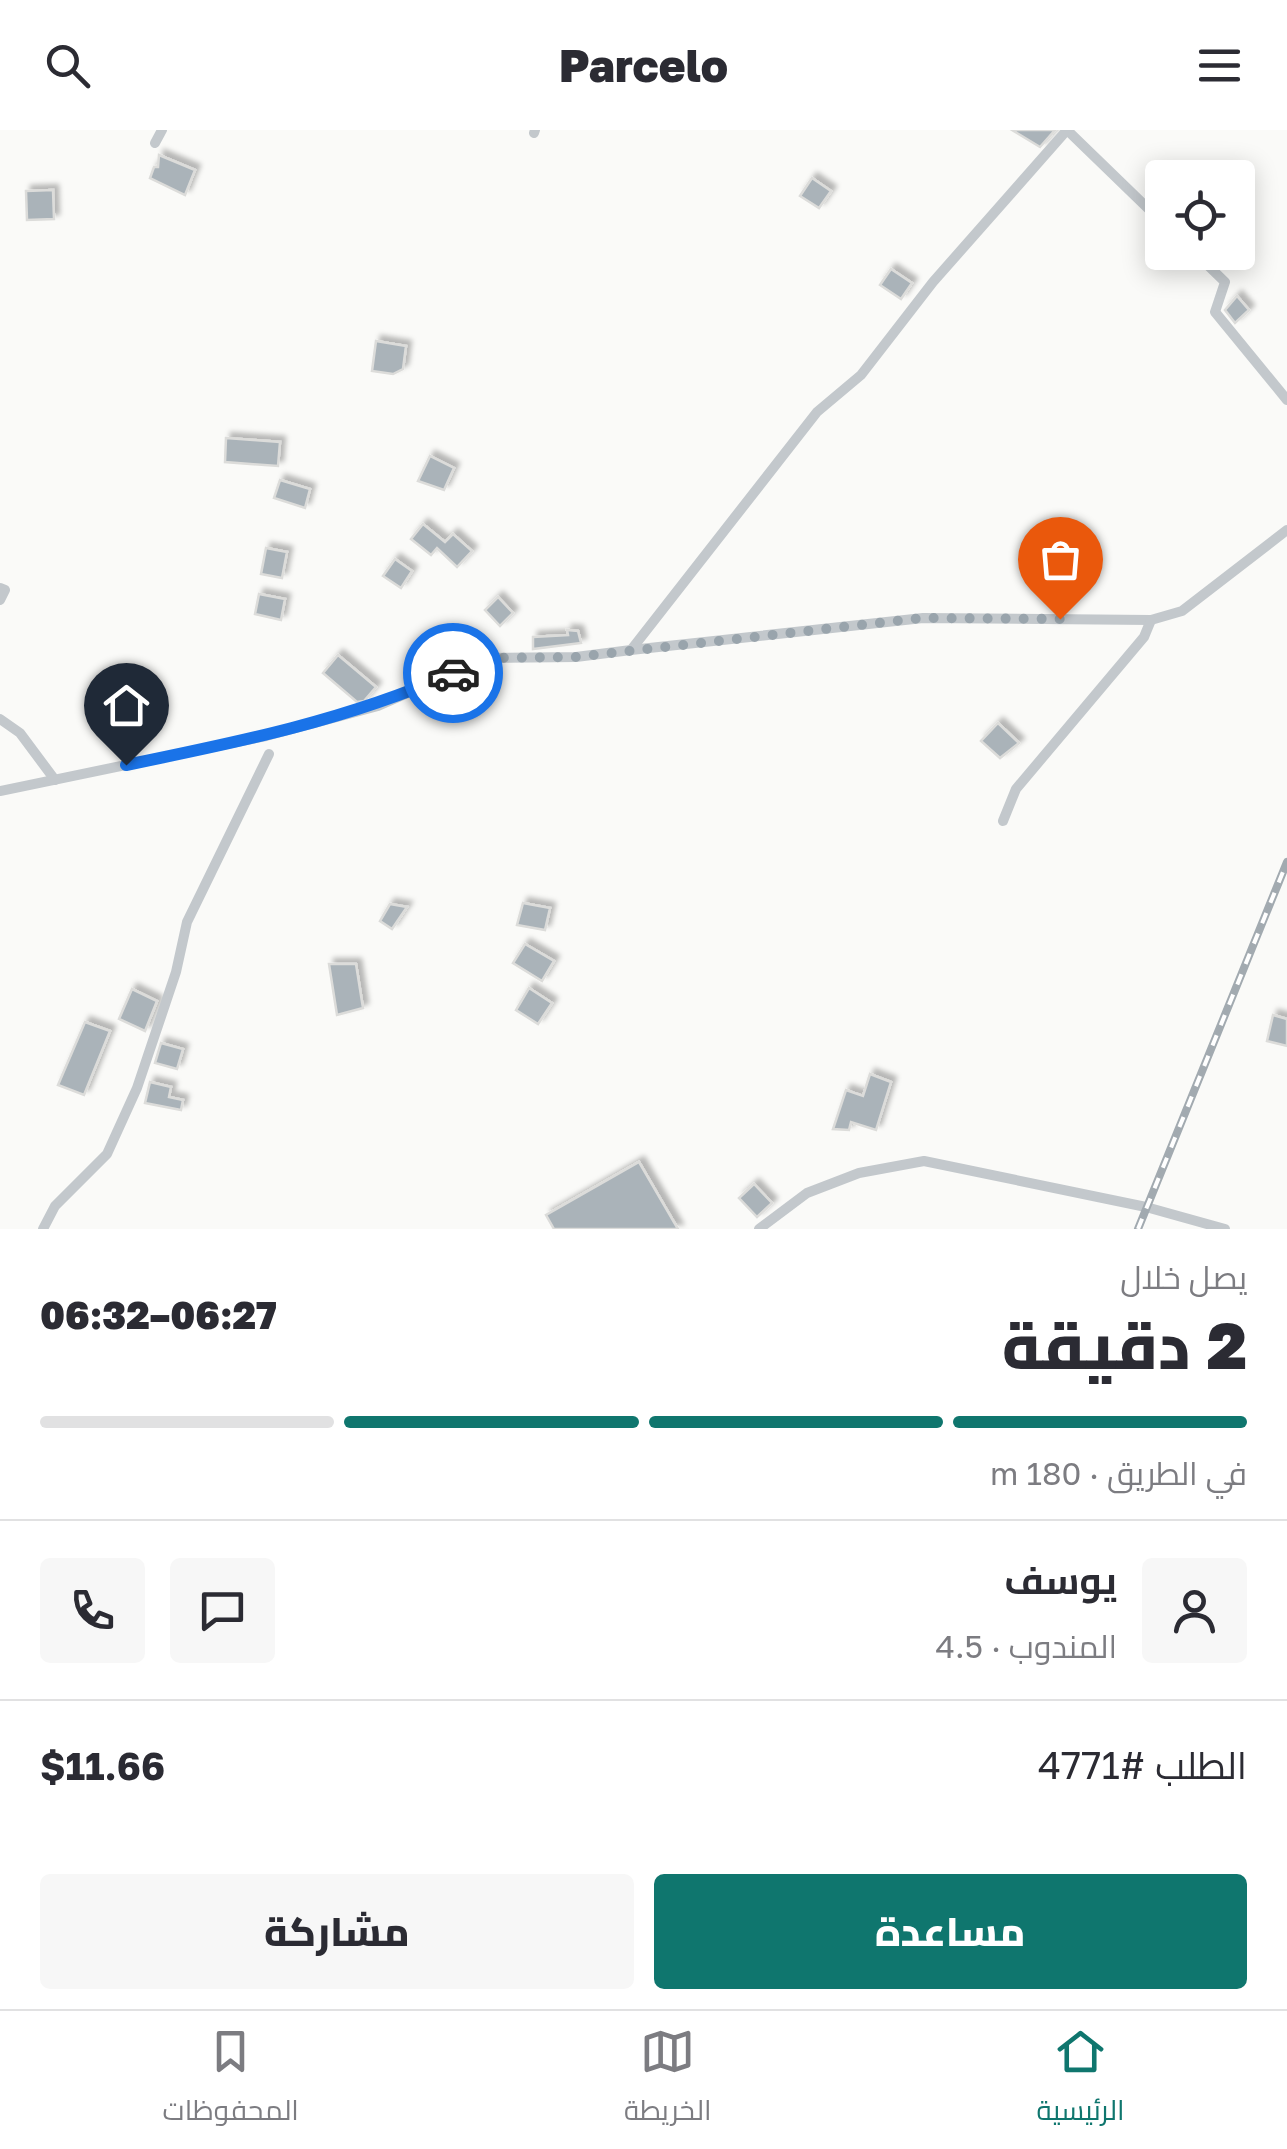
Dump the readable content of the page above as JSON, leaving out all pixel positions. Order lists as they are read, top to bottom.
{
  "page": {
    "header": "Parcelo",
    "heading": ["2 دقيقة", "يصل خلال", "06:27–06:32"],
    "panel": [
      "يوسف",
      "المندوب · 4.5",
      "الطلب #4771",
      "$11.66"
    ],
    "bar": "في الطريق · 180 m",
    "buttons": ["مساعدة", "مشاركة"],
    "tabs": ["الرئيسية", "الخريطة", "المحفوظات"]
  }
}
